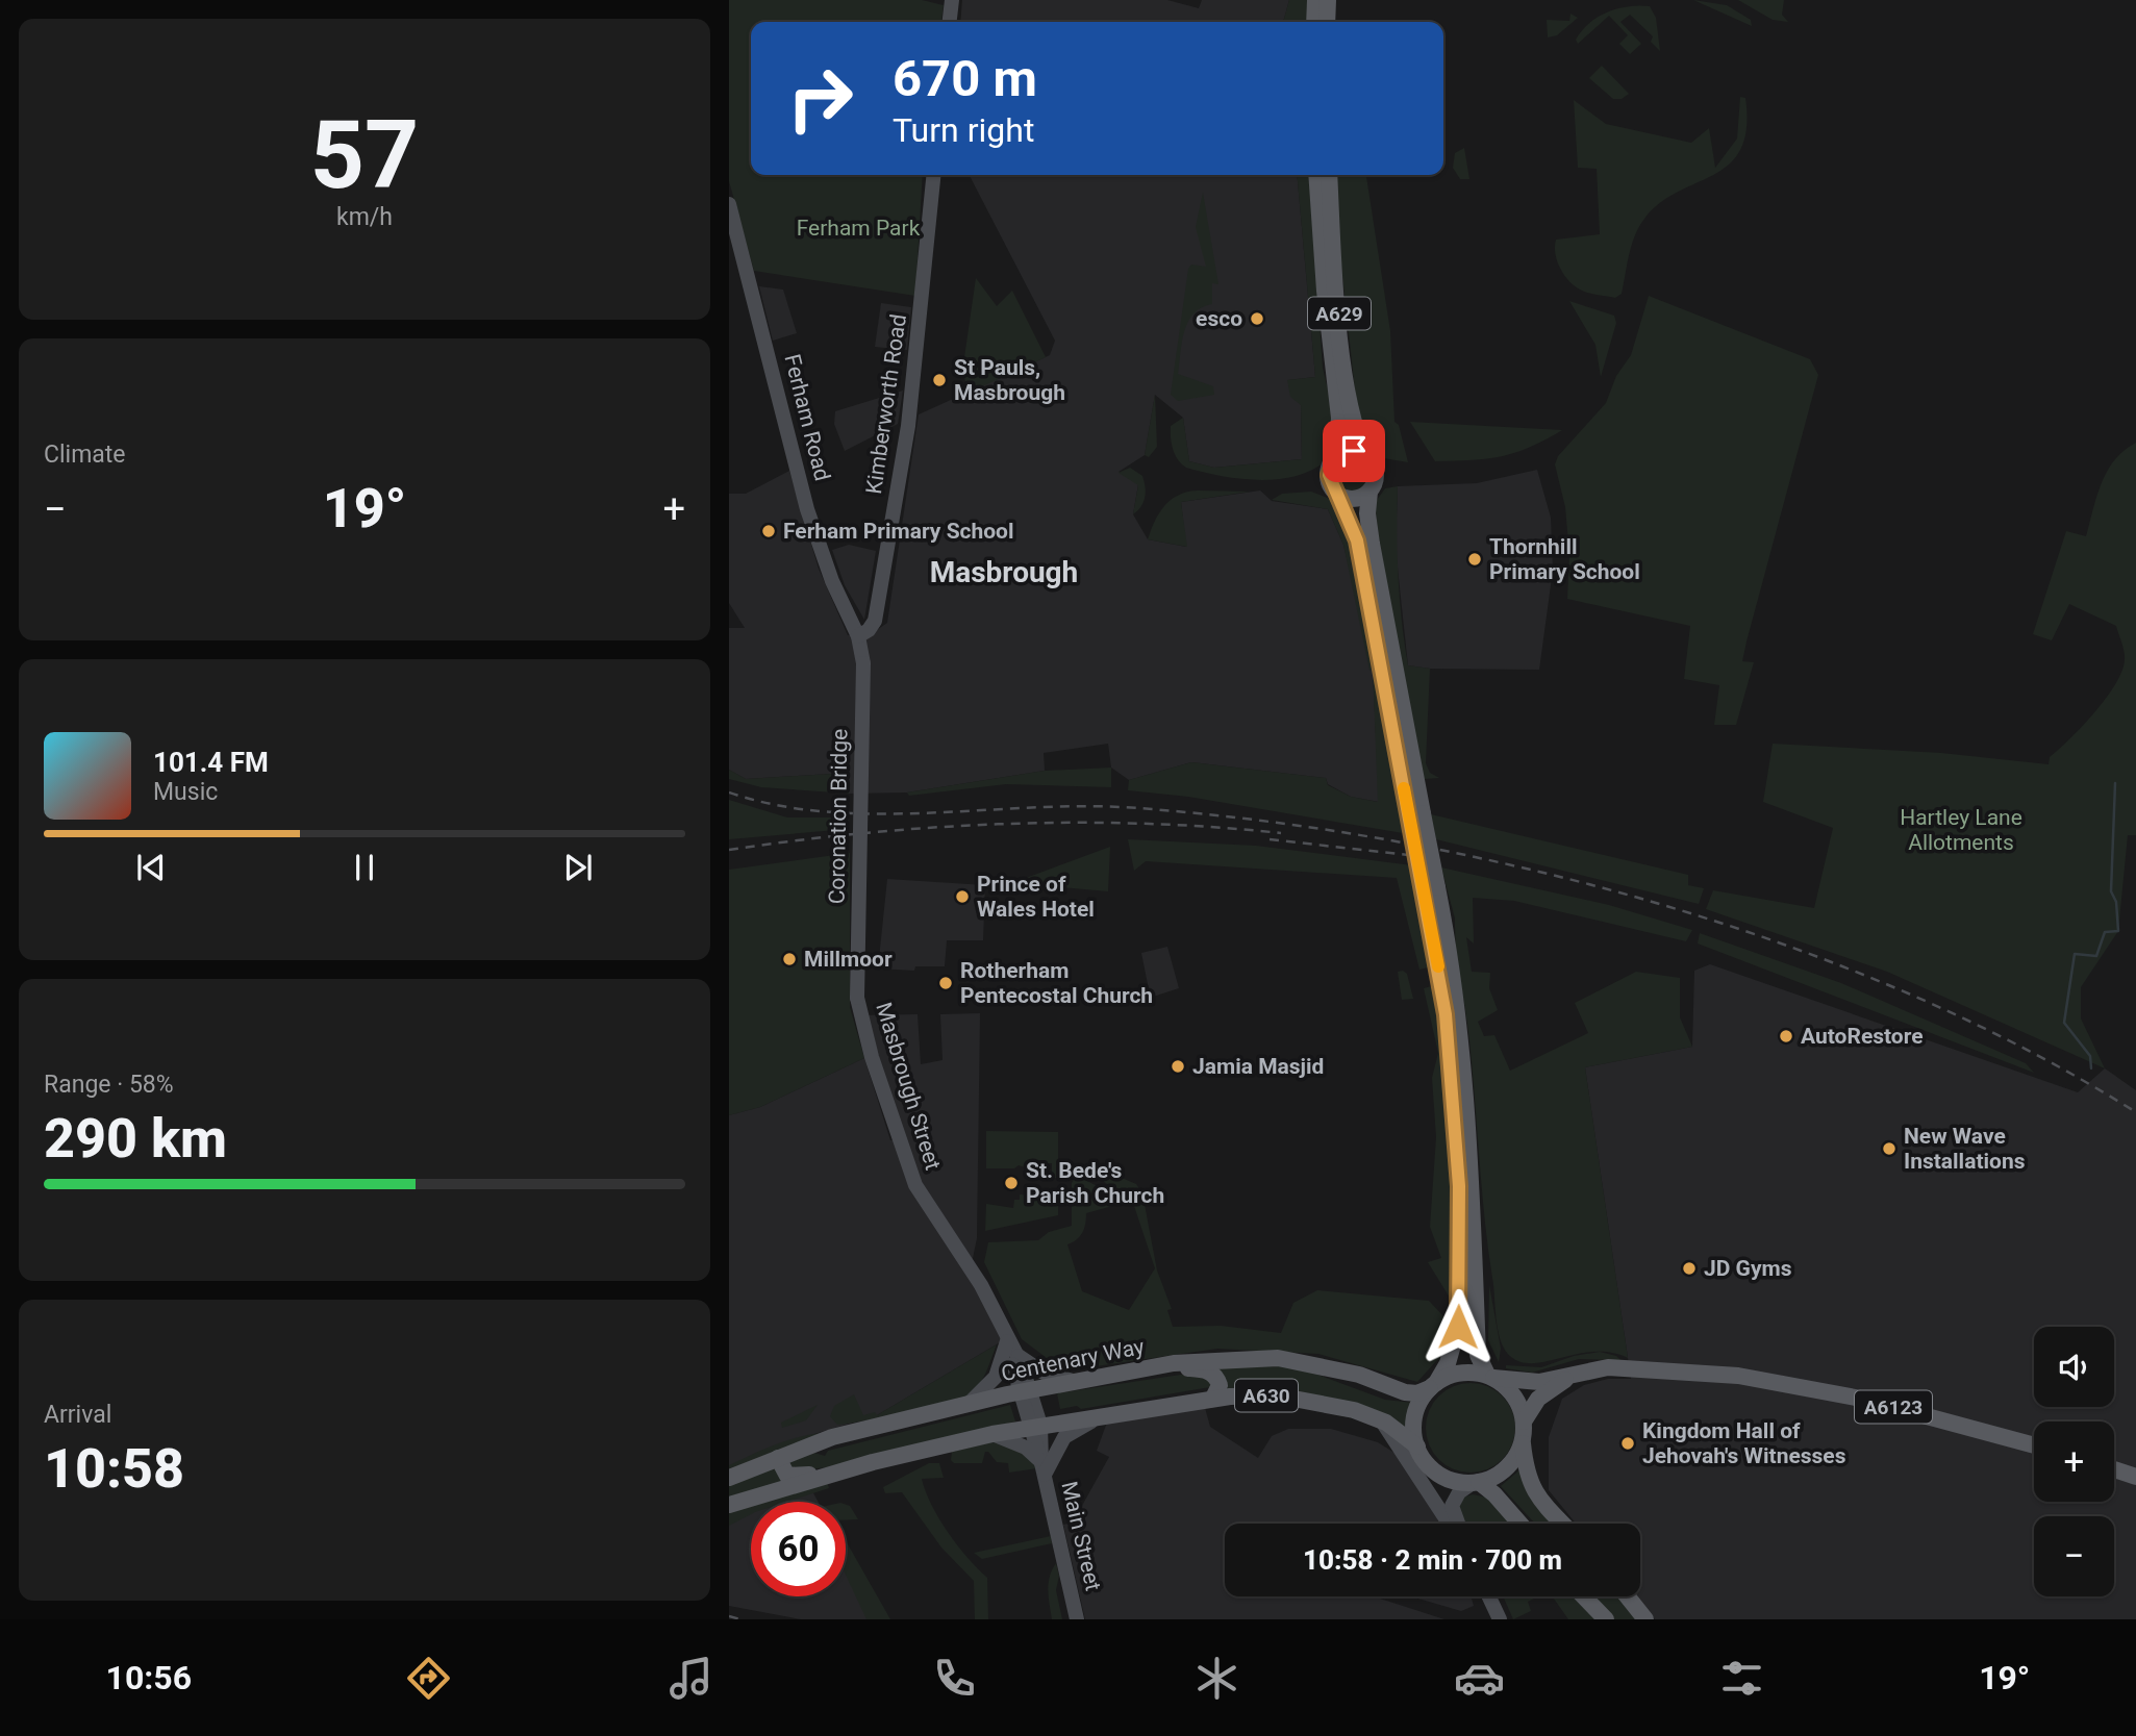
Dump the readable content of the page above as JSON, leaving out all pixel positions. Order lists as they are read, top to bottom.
{
  "streets": {
    "main road": [
      "A629",
      "Centenary Way",
      "A630",
      "A6123"
    ],
    "street": [
      "Kimberworth Road",
      "Ferham Road",
      "Coronation Bridge",
      "Masbrough Street",
      "Main Street"
    ]
  },
  "crossings": [
    ["A629", "Centenary Way"],
    ["A629", "A630"],
    ["A629", "A6123"],
    ["Kimberworth Road", "Ferham Road"],
    ["Kimberworth Road", "Coronation Bridge"],
    ["Ferham Road", "Coronation Bridge"],
    ["Coronation Bridge", "Masbrough Street"],
    ["Masbrough Street", "Centenary Way"],
    ["Masbrough Street", "Main Street"],
    ["Centenary Way", "A630"],
    ["Centenary Way", "A6123"],
    ["Centenary Way", "Main Street"],
    ["A630", "A6123"],
    ["A630", "Main Street"]
  ],
  "districts": ["Masbrough"],
  "parks": ["Ferham Park", "Hartley Lane Allotments"],
  "places": [
    "esco",
    "St Pauls, Masbrough",
    "Ferham Primary School",
    "Thornhill Primary School",
    "Prince of Wales Hotel",
    "Millmoor",
    "Rotherham Pentecostal Church",
    "AutoRestore",
    "Jamia Masjid",
    "New Wave Installations",
    "St. Bede's Parish Church",
    "JD Gyms",
    "Kingdom Hall of Jehovah's Witnesses"
  ],
  "page": {
    "tile": [
      ["57", "km/h"],
      "Climate",
      ["Range · 58%", "290 km"],
      ["Arrival", "10:58"]
    ],
    "turn": ["670 m", "Turn right"],
    "heat": ["−", "19°", "+"],
    "song": ["101.4 FM", "Music"],
    "map_buttons": ["+", "−"],
    "limit": "60",
    "trip": "10:58 · 2 min · 700 m",
    "tabs": ["10:56", "19°"]
  }
}
